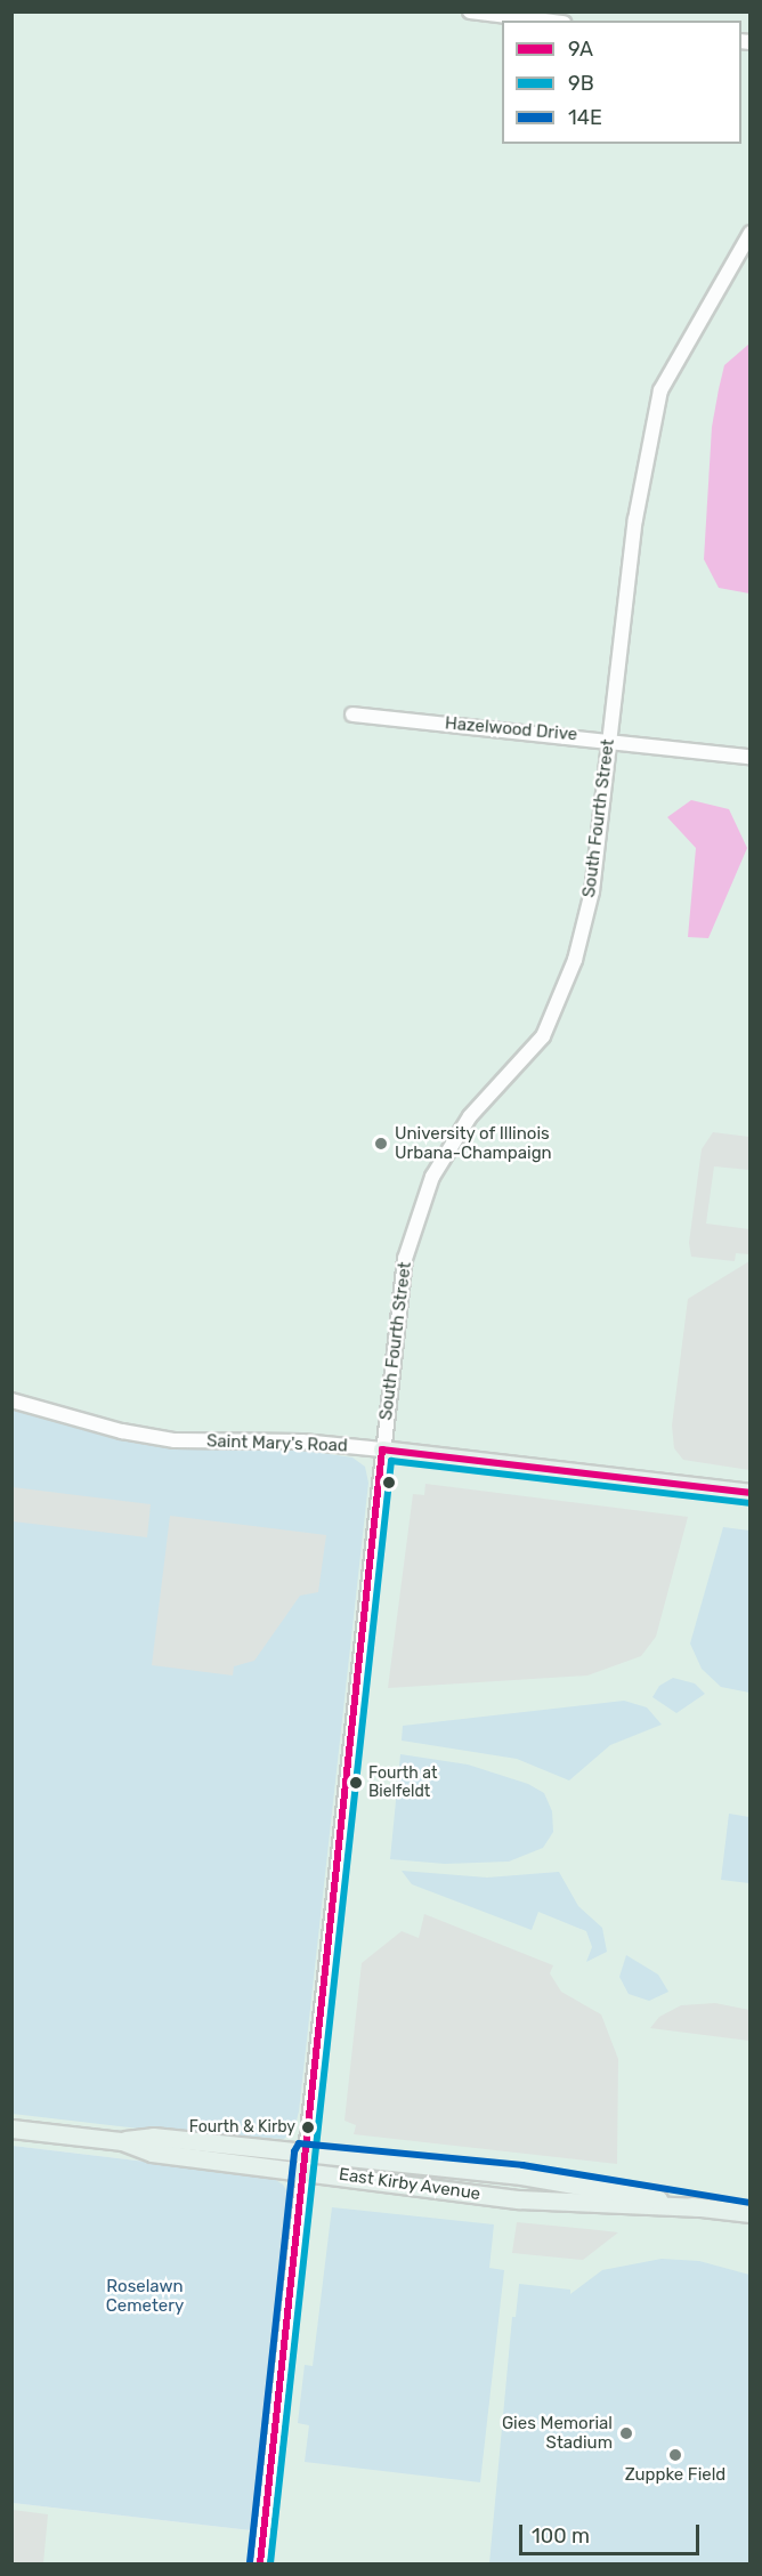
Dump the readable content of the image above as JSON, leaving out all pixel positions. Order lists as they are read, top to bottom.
{
  "streets": {
    "main road": ["Saint Mary's Road", "East Kirby Avenue"],
    "street": ["Hazelwood Drive", "South Fourth Street"]
  },
  "crossings": [
    ["Hazelwood Drive", "South Fourth Street"],
    ["South Fourth Street", "Saint Mary's Road"],
    ["South Fourth Street", "East Kirby Avenue"]
  ],
  "parks": ["Roselawn Cemetery"],
  "places": [
    "University of Illinois Urbana-Champaign",
    "Fourth at Bielfeldt",
    "Fourth & Kirby",
    "Gies Memorial Stadium",
    "Zuppke Field"
  ],
  "lines": ["transit line 9A", "transit line 9B", "transit line 14E"],
  "legend": ["9A", "9B", "14E"],
  "scale_bar": "100 m"
}
